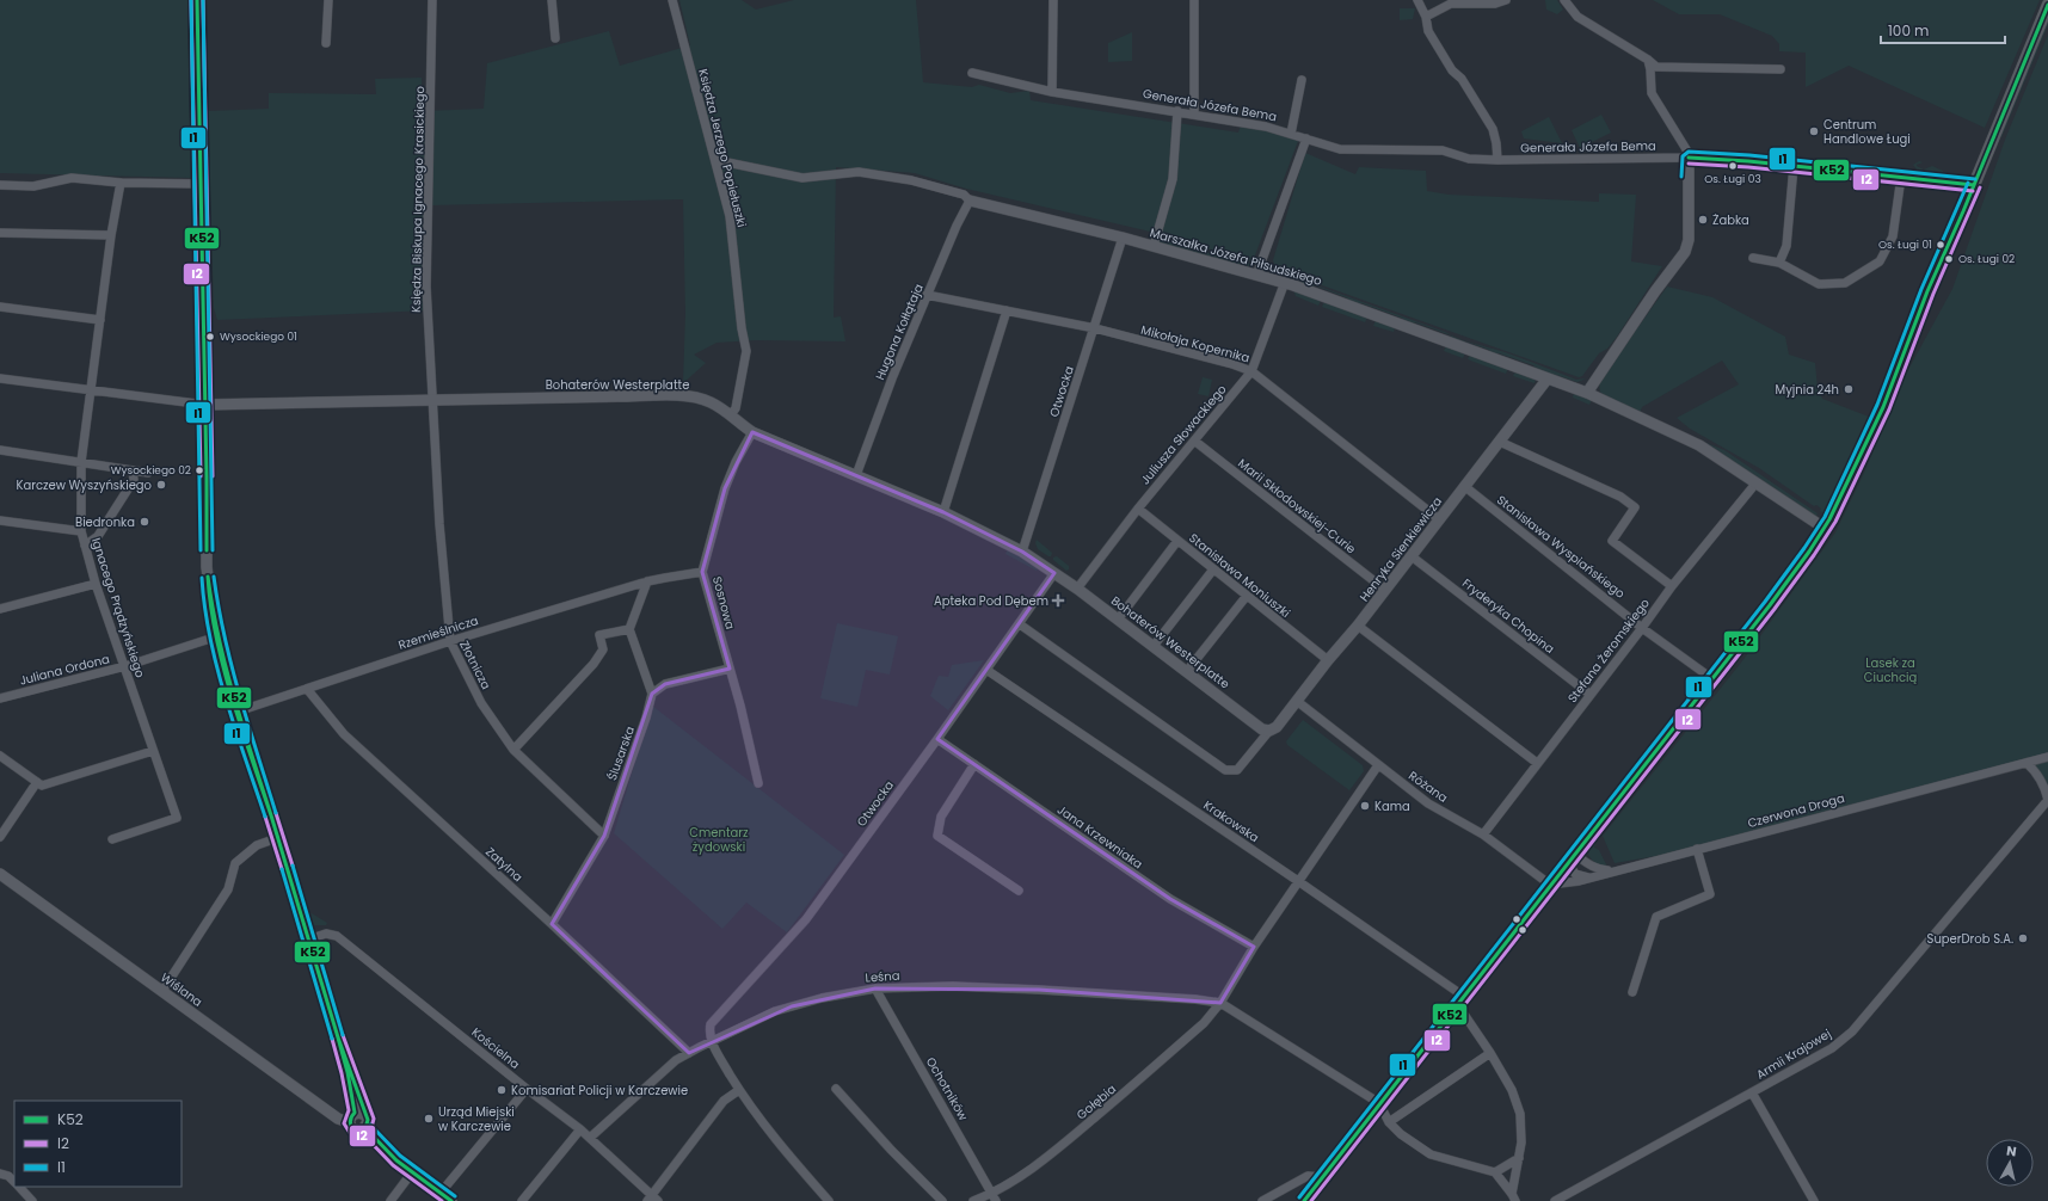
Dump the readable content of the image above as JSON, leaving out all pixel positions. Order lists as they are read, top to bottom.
{
  "streets": {
    "street": [
      "Generała Józefa Bema",
      "Księdza Jerzego Popiełuszki",
      "Księdza Biskupa Ignacego Krasickiego",
      "Marszałka Józefa Piłsudskiego",
      "Hugona Kołłątaja",
      "Mikołaja Kopernika",
      "Bohaterów Westerplatte",
      "Otwocka",
      "Juliusza Słowackiego",
      "Marii Skłodowskiej-Curie",
      "Stanisława Wyspiańskiego",
      "Henryka Sienkiewicza",
      "Stanisława Moniuszki",
      "Sosnowa",
      "Ignacego Prądzyńskiego",
      "Fryderyka Chopina",
      "Rzemieślnicza",
      "Stefana Żeromskiego",
      "Złotnicza",
      "Juliana Ordona",
      "Ślusarska",
      "Różana",
      "Czerwona Droga",
      "Krakowska",
      "Jana Krzewniaka",
      "Zatylna",
      "Leśna",
      "Wiślana",
      "Kościelna",
      "Armii Krajowej",
      "Ochotników",
      "Gołębia"
    ]
  },
  "crossings": [
    ["Księdza Jerzego Popiełuszki", "Marszałka Józefa Piłsudskiego"],
    ["Księdza Jerzego Popiełuszki", "Bohaterów Westerplatte"],
    ["Księdza Biskupa Ignacego Krasickiego", "Bohaterów Westerplatte"],
    ["Księdza Biskupa Ignacego Krasickiego", "Złotnicza"],
    ["Marszałka Józefa Piłsudskiego", "Hugona Kołłątaja"],
    ["Marszałka Józefa Piłsudskiego", "Otwocka"],
    ["Marszałka Józefa Piłsudskiego", "Juliusza Słowackiego"],
    ["Marszałka Józefa Piłsudskiego", "Henryka Sienkiewicza"],
    ["Marszałka Józefa Piłsudskiego", "Stefana Żeromskiego"],
    ["Hugona Kołłątaja", "Mikołaja Kopernika"],
    ["Hugona Kołłątaja", "Bohaterów Westerplatte"],
    ["Mikołaja Kopernika", "Otwocka"],
    ["Mikołaja Kopernika", "Juliusza Słowackiego"],
    ["Mikołaja Kopernika", "Henryka Sienkiewicza"],
    ["Bohaterów Westerplatte", "Otwocka"],
    ["Bohaterów Westerplatte", "Juliusza Słowackiego"],
    ["Bohaterów Westerplatte", "Henryka Sienkiewicza"],
    ["Bohaterów Westerplatte", "Sosnowa"],
    ["Bohaterów Westerplatte", "Złotnicza"],
    ["Otwocka", "Krakowska"],
    ["Otwocka", "Jana Krzewniaka"],
    ["Otwocka", "Leśna"],
    ["Juliusza Słowackiego", "Marii Skłodowskiej-Curie"],
    ["Juliusza Słowackiego", "Stanisława Moniuszki"],
    ["Marii Skłodowskiej-Curie", "Henryka Sienkiewicza"],
    ["Stanisława Wyspiańskiego", "Henryka Sienkiewicza"],
    ["Stanisława Wyspiańskiego", "Stefana Żeromskiego"],
    ["Henryka Sienkiewicza", "Stanisława Moniuszki"],
    ["Henryka Sienkiewicza", "Fryderyka Chopina"],
    ["Henryka Sienkiewicza", "Różana"],
    ["Sosnowa", "Rzemieślnicza"],
    ["Ignacego Prądzyńskiego", "Juliana Ordona"],
    ["Fryderyka Chopina", "Stefana Żeromskiego"],
    ["Rzemieślnicza", "Złotnicza"],
    ["Rzemieślnicza", "Zatylna"],
    ["Stefana Żeromskiego", "Różana"],
    ["Złotnicza", "Ślusarska"],
    ["Ślusarska", "Zatylna"],
    ["Różana", "Czerwona Droga"],
    ["Jana Krzewniaka", "Gołębia"],
    ["Zatylna", "Leśna"],
    ["Leśna", "Kościelna"],
    ["Leśna", "Ochotników"],
    ["Leśna", "Gołębia"],
    ["Ochotników", "Gołębia"]
  ],
  "parks": ["Lasek za Ciuchcią", "Cmentarz żydowski"],
  "places": {
    "other": [
      "Centrum Handlowe Ługi",
      "Os. Ługi 03",
      "Żabka",
      "Os. Ługi 01",
      "Os. Ługi 02",
      "Wysockiego 01",
      "Myjnia 24h",
      "Wysockiego 02",
      "Karczew Wyszyńskiego",
      "Biedronka",
      "Kama",
      "SuperDrob S.A.",
      "Komisariat Policji w Karczewie",
      "Urząd Miejski w Karczewie"
    ],
    "health": ["Apteka Pod Dębem"]
  },
  "lines": ["transit line K52", "transit line I2", "transit line I1"],
  "legend": ["K52", "I2", "I1"],
  "scale_bar": "100 m",
  "north": "top"
}
